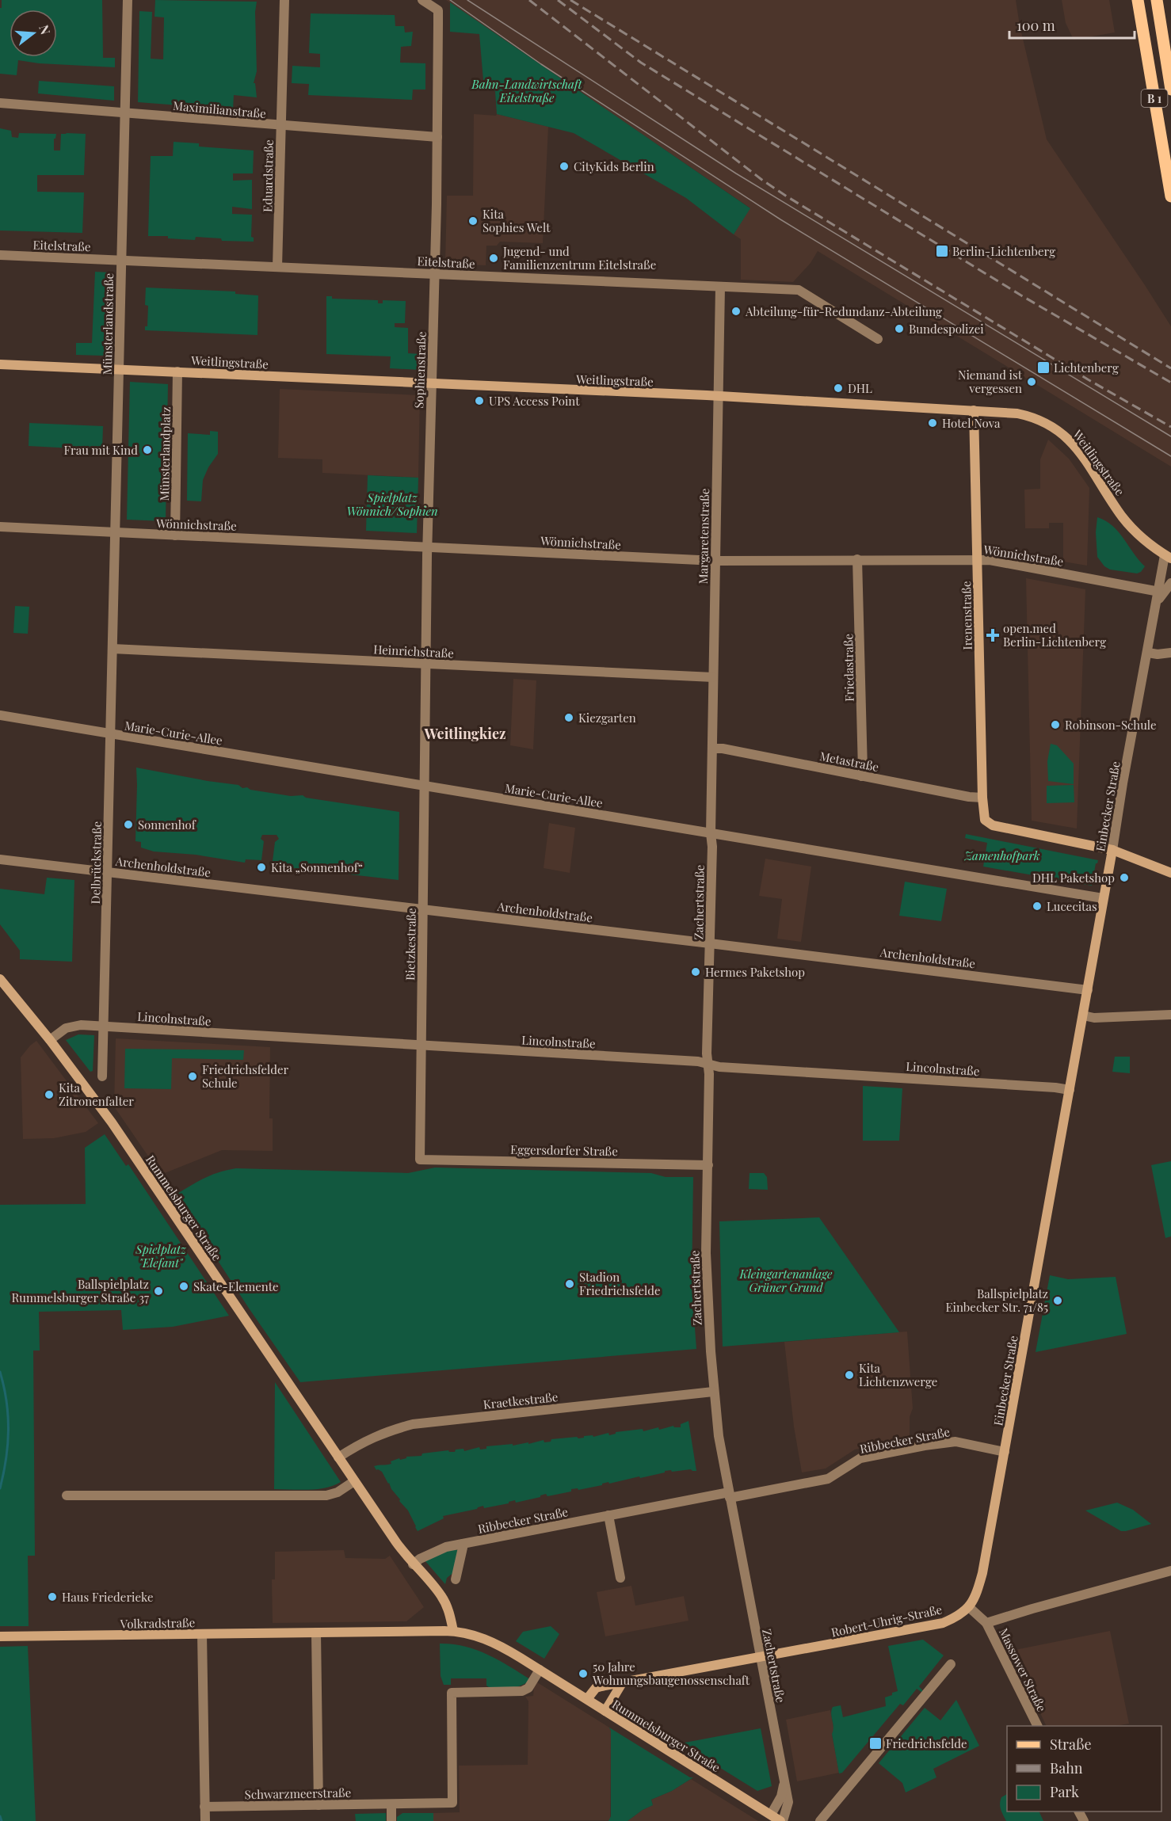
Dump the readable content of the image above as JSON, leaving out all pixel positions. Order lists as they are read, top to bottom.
{
  "streets": {
    "main road": ["B 1"],
    "street": [
      "Maximilianstraße",
      "Eduardstraße",
      "Eitelstraße",
      "Münsterlandstraße",
      "Weitlingstraße",
      "Sophienstraße",
      "Münsterlandplatz",
      "Wönnichstraße",
      "Margaretenstraße",
      "Irenenstraße",
      "Heinrichstraße",
      "Friedastraße",
      "Marie-Curie-Allee",
      "Metastraße",
      "Einbecker Straße",
      "Delbrückstraße",
      "Archenholdstraße",
      "Zachertstraße",
      "Bietzkestraße",
      "Lincolnstraße",
      "Eggersdorfer Straße",
      "Rummelsburger Straße",
      "Kraetkestraße",
      "Ribbecker Straße",
      "Robert-Uhrig-Straße",
      "Volkradstraße",
      "Massower Straße",
      "Schwarzmeerstraße"
    ]
  },
  "crossings": [
    ["Maximilianstraße", "Eduardstraße"],
    ["Maximilianstraße", "Münsterlandstraße"],
    ["Maximilianstraße", "Sophienstraße"],
    ["Eduardstraße", "Eitelstraße"],
    ["Eitelstraße", "Münsterlandstraße"],
    ["Eitelstraße", "Sophienstraße"],
    ["Eitelstraße", "Margaretenstraße"],
    ["Münsterlandstraße", "Weitlingstraße"],
    ["Münsterlandstraße", "Wönnichstraße"],
    ["Münsterlandstraße", "Heinrichstraße"],
    ["Münsterlandstraße", "Delbrückstraße"],
    ["Weitlingstraße", "Sophienstraße"],
    ["Weitlingstraße", "Münsterlandplatz"],
    ["Weitlingstraße", "Margaretenstraße"],
    ["Weitlingstraße", "Irenenstraße"],
    ["Weitlingstraße", "Einbecker Straße"],
    ["Sophienstraße", "Wönnichstraße"],
    ["Sophienstraße", "Heinrichstraße"],
    ["Sophienstraße", "Bietzkestraße"],
    ["Münsterlandplatz", "Wönnichstraße"],
    ["Wönnichstraße", "Margaretenstraße"],
    ["Wönnichstraße", "Irenenstraße"],
    ["Wönnichstraße", "Friedastraße"],
    ["Wönnichstraße", "Einbecker Straße"],
    ["Margaretenstraße", "Heinrichstraße"],
    ["Margaretenstraße", "Metastraße"],
    ["Margaretenstraße", "Zachertstraße"],
    ["Irenenstraße", "Metastraße"],
    ["Irenenstraße", "Einbecker Straße"],
    ["Heinrichstraße", "Delbrückstraße"],
    ["Friedastraße", "Metastraße"],
    ["Marie-Curie-Allee", "Einbecker Straße"],
    ["Marie-Curie-Allee", "Delbrückstraße"],
    ["Marie-Curie-Allee", "Zachertstraße"],
    ["Marie-Curie-Allee", "Bietzkestraße"],
    ["Einbecker Straße", "Archenholdstraße"],
    ["Einbecker Straße", "Lincolnstraße"],
    ["Einbecker Straße", "Ribbecker Straße"],
    ["Einbecker Straße", "Robert-Uhrig-Straße"],
    ["Delbrückstraße", "Archenholdstraße"],
    ["Delbrückstraße", "Lincolnstraße"],
    ["Archenholdstraße", "Zachertstraße"],
    ["Archenholdstraße", "Bietzkestraße"],
    ["Zachertstraße", "Lincolnstraße"],
    ["Zachertstraße", "Eggersdorfer Straße"],
    ["Zachertstraße", "Rummelsburger Straße"],
    ["Zachertstraße", "Kraetkestraße"],
    ["Zachertstraße", "Ribbecker Straße"],
    ["Zachertstraße", "Robert-Uhrig-Straße"],
    ["Bietzkestraße", "Lincolnstraße"],
    ["Bietzkestraße", "Eggersdorfer Straße"],
    ["Lincolnstraße", "Rummelsburger Straße"],
    ["Rummelsburger Straße", "Kraetkestraße"],
    ["Rummelsburger Straße", "Ribbecker Straße"],
    ["Rummelsburger Straße", "Robert-Uhrig-Straße"],
    ["Rummelsburger Straße", "Volkradstraße"],
    ["Rummelsburger Straße", "Schwarzmeerstraße"]
  ],
  "districts": ["Weitlingkiez"],
  "parks": [
    "Bahn-Landwirtschaft Eitelstraße",
    "Spielplatz Wönnich/Sophien",
    "Zamenhofpark",
    "Spielplatz \"Elefant\"",
    "Kleingartenanlage Grüner Grund"
  ],
  "places": {
    "other": [
      "CityKids Berlin",
      "Kita Sophies Welt",
      "Jugend- und Familienzentrum Eitelstraße",
      "Abteilung-für-Redundanz-Abteilung",
      "Bundespolizei",
      "Niemand ist vergessen",
      "DHL",
      "UPS Access Point",
      "Hotel Nova",
      "Frau mit Kind",
      "Kiezgarten",
      "Robinson-Schule",
      "Sonnenhof",
      "Kita „Sonnenhof“",
      "DHL Paketshop",
      "Lucecitas",
      "Hermes Paketshop",
      "Friedrichsfelder Schule",
      "Kita Zitronenfalter",
      "Stadion Friedrichsfelde",
      "Skate-Elemente",
      "Ballspielplatz Rummelsburger Straße 37",
      "Ballspielplatz Einbecker Str. 71/85",
      "Kita Lichtenzwerge",
      "Haus Friederieke",
      "50 Jahre Wohnungsbaugenossenschaft"
    ],
    "transit": ["Berlin-Lichtenberg", "Lichtenberg", "Friedrichsfelde"],
    "health": ["open.med Berlin-Lichtenberg"]
  },
  "legend": ["Straße", "Bahn", "Park"],
  "scale_bar": "100 m",
  "north": "right"
}
